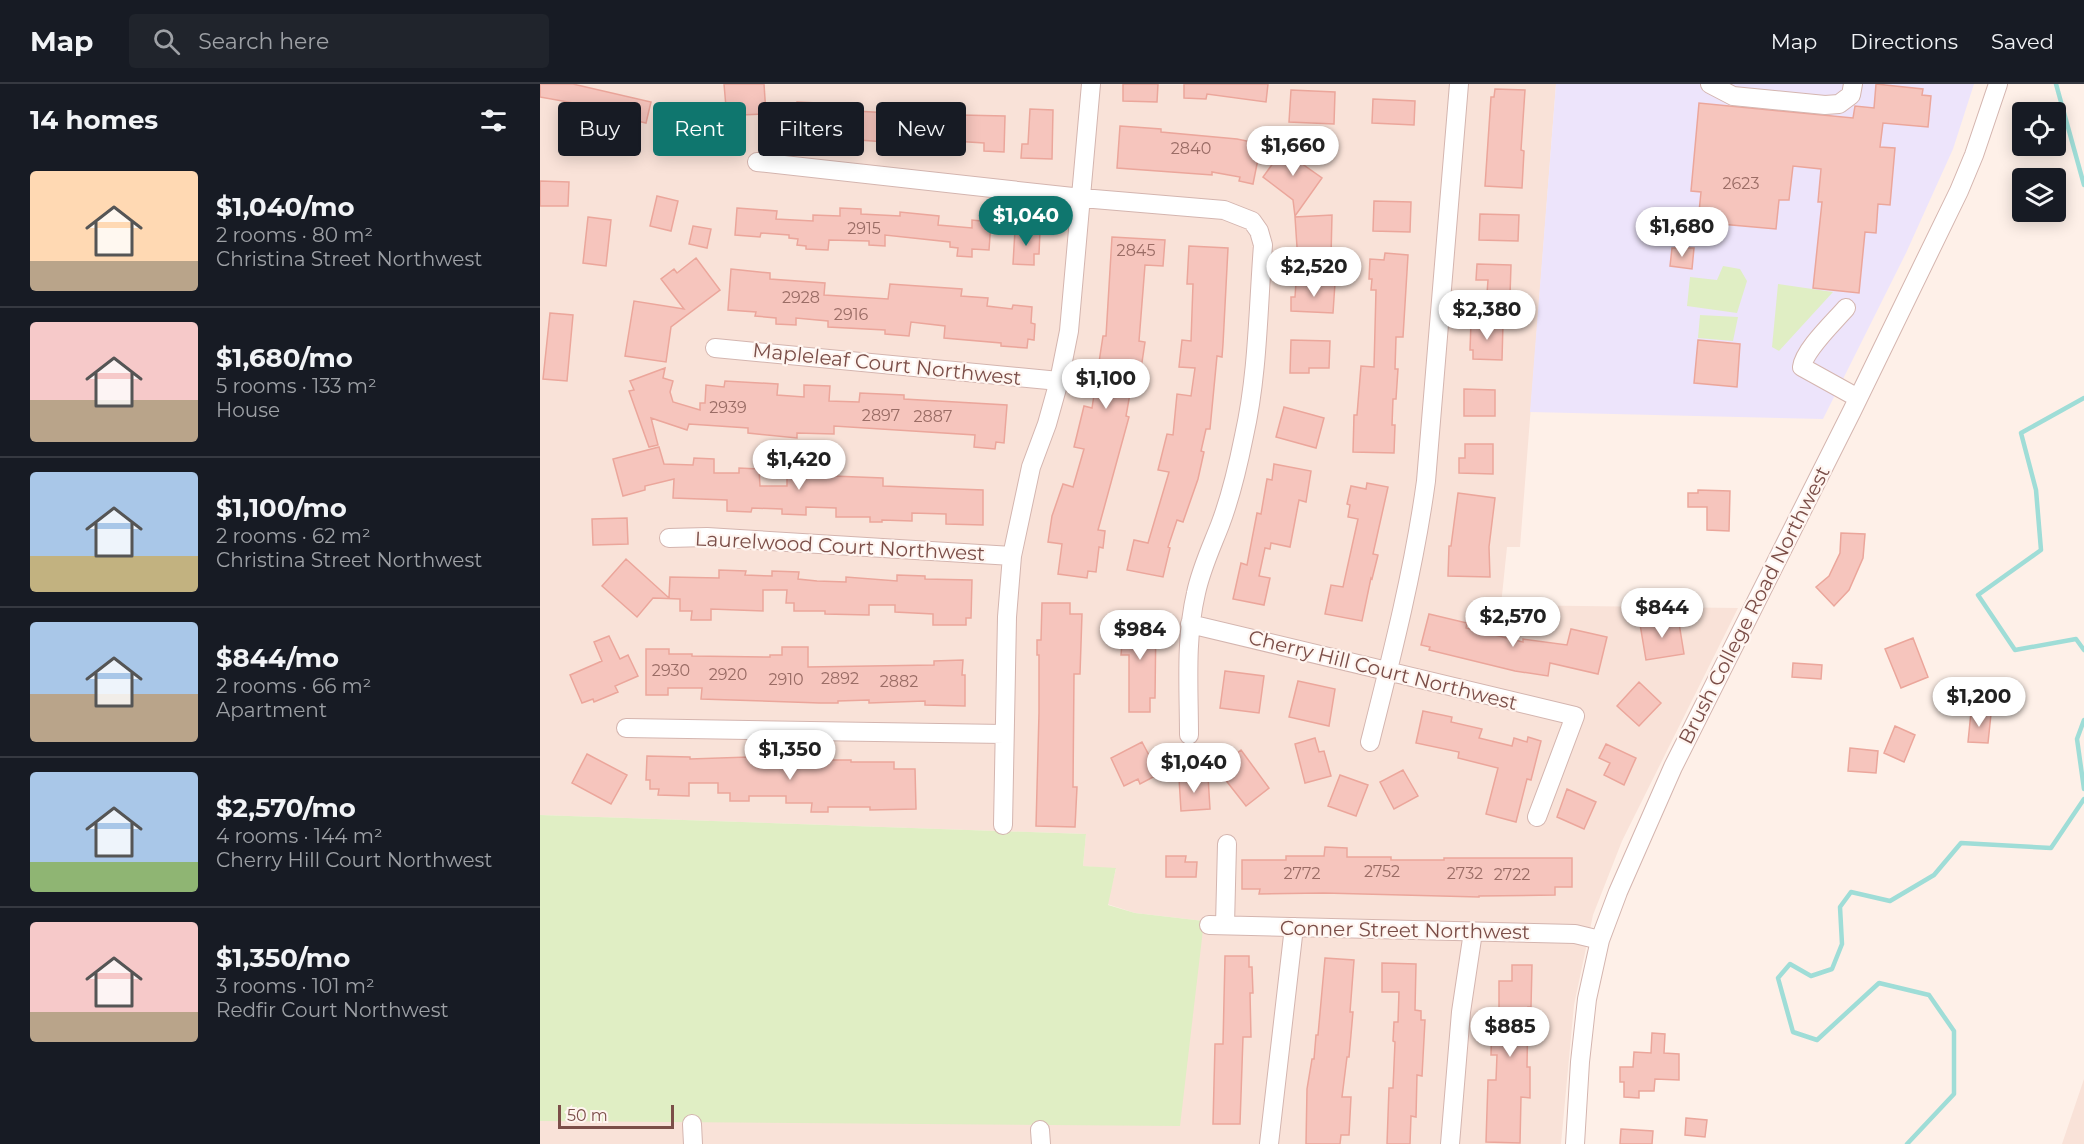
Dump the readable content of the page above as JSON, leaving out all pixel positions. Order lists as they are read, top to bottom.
{
  "streets": {
    "street": [
      "Mapleleaf Court Northwest",
      "Laurelwood Court Northwest",
      "Brush College Road Northwest",
      "Cherry Hill Court Northwest",
      "Conner Street Northwest"
    ]
  },
  "crossings": [
    ["Brush College Road Northwest", "Conner Street Northwest"]
  ],
  "house_numbers": [
    "2840",
    "2623",
    "2915",
    "2845",
    "2928",
    "2916",
    "2939",
    "2897",
    "2887",
    "2930",
    "2920",
    "2892",
    "2910",
    "2882",
    "2752",
    "2772",
    "2732",
    "2722"
  ],
  "scale_bar": "50 m",
  "page": {
    "header": "Map",
    "search": "Search here",
    "nav": ["Map", "Directions", "Saved"],
    "heading": "14 homes",
    "chip": [
      "Buy",
      "Rent",
      "Filters",
      "New"
    ],
    "price": [
      "$1,660",
      "$1,040",
      "$1,680",
      "$2,520",
      "$2,380",
      "$1,100",
      "$1,420",
      "$844",
      "$2,570",
      "$984",
      "$1,200",
      "$1,350",
      "$1,040",
      "$885"
    ],
    "list": [
      {
        "name": "$1,040/mo",
        "note": "2 rooms · 80 m² · Christina Street Northwest"
      },
      {
        "name": "$1,680/mo",
        "note": "5 rooms · 133 m² · House"
      },
      {
        "name": "$1,100/mo",
        "note": "2 rooms · 62 m² · Christina Street Northwest"
      },
      {
        "name": "$844/mo",
        "note": "2 rooms · 66 m² · Apartment"
      },
      {
        "name": "$2,570/mo",
        "note": "4 rooms · 144 m² · Cherry Hill Court Northwest"
      },
      {
        "name": "$1,350/mo",
        "note": "3 rooms · 101 m² · Redfir Court Northwest"
      }
    ],
    "scale": "50 m"
  }
}
